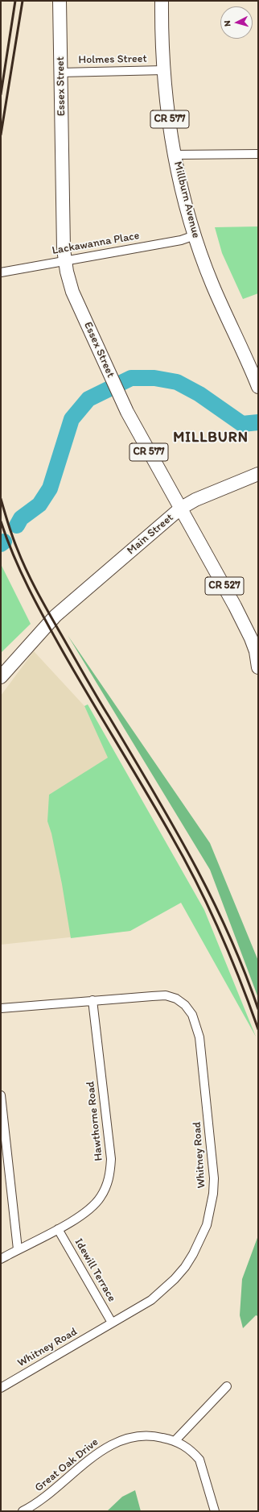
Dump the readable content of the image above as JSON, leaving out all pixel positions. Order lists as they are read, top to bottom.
{
  "streets": {
    "main road": [
      "Essex Street",
      "CR 577",
      "Millburn Avenue",
      "Main Street",
      "CR 527"
    ],
    "street": [
      "Holmes Street",
      "Lackawanna Place",
      "Hawthorne Road",
      "Whitney Road",
      "Idewill Terrace",
      "Great Oak Drive"
    ]
  },
  "crossings": [
    ["Holmes Street", "Essex Street"],
    ["Holmes Street", "Millburn Avenue"],
    ["Essex Street", "Lackawanna Place"],
    ["Essex Street", "Main Street"],
    ["Millburn Avenue", "Lackawanna Place"],
    ["Hawthorne Road", "Whitney Road"],
    ["Hawthorne Road", "Idewill Terrace"],
    ["Whitney Road", "Idewill Terrace"]
  ],
  "districts": ["MILLBURN"],
  "north": "left"
}
